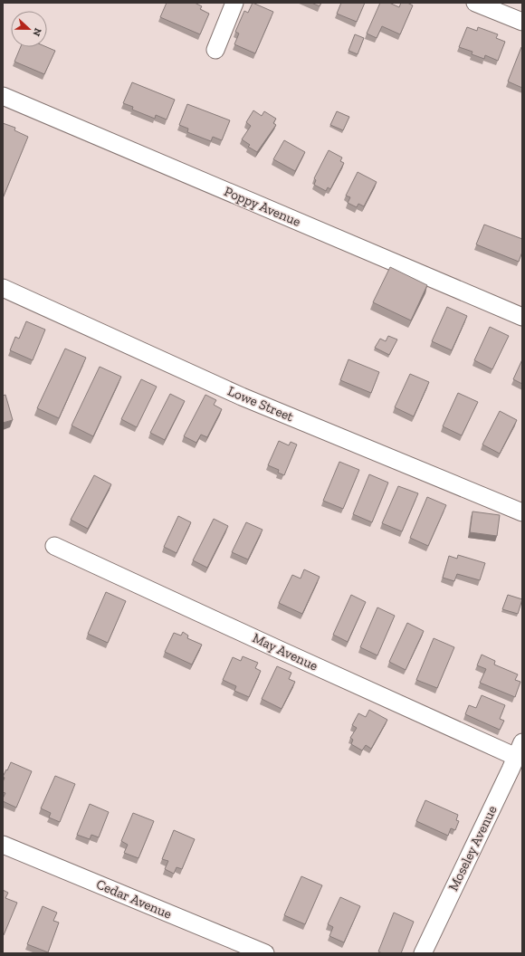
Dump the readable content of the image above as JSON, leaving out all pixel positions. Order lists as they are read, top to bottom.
{
  "streets": {
    "street": [
      "Poppy Avenue",
      "Lowe Street",
      "May Avenue",
      "Moseley Avenue",
      "Cedar Avenue"
    ]
  },
  "crossings": [
    ["May Avenue", "Moseley Avenue"]
  ],
  "north": "right"
}
